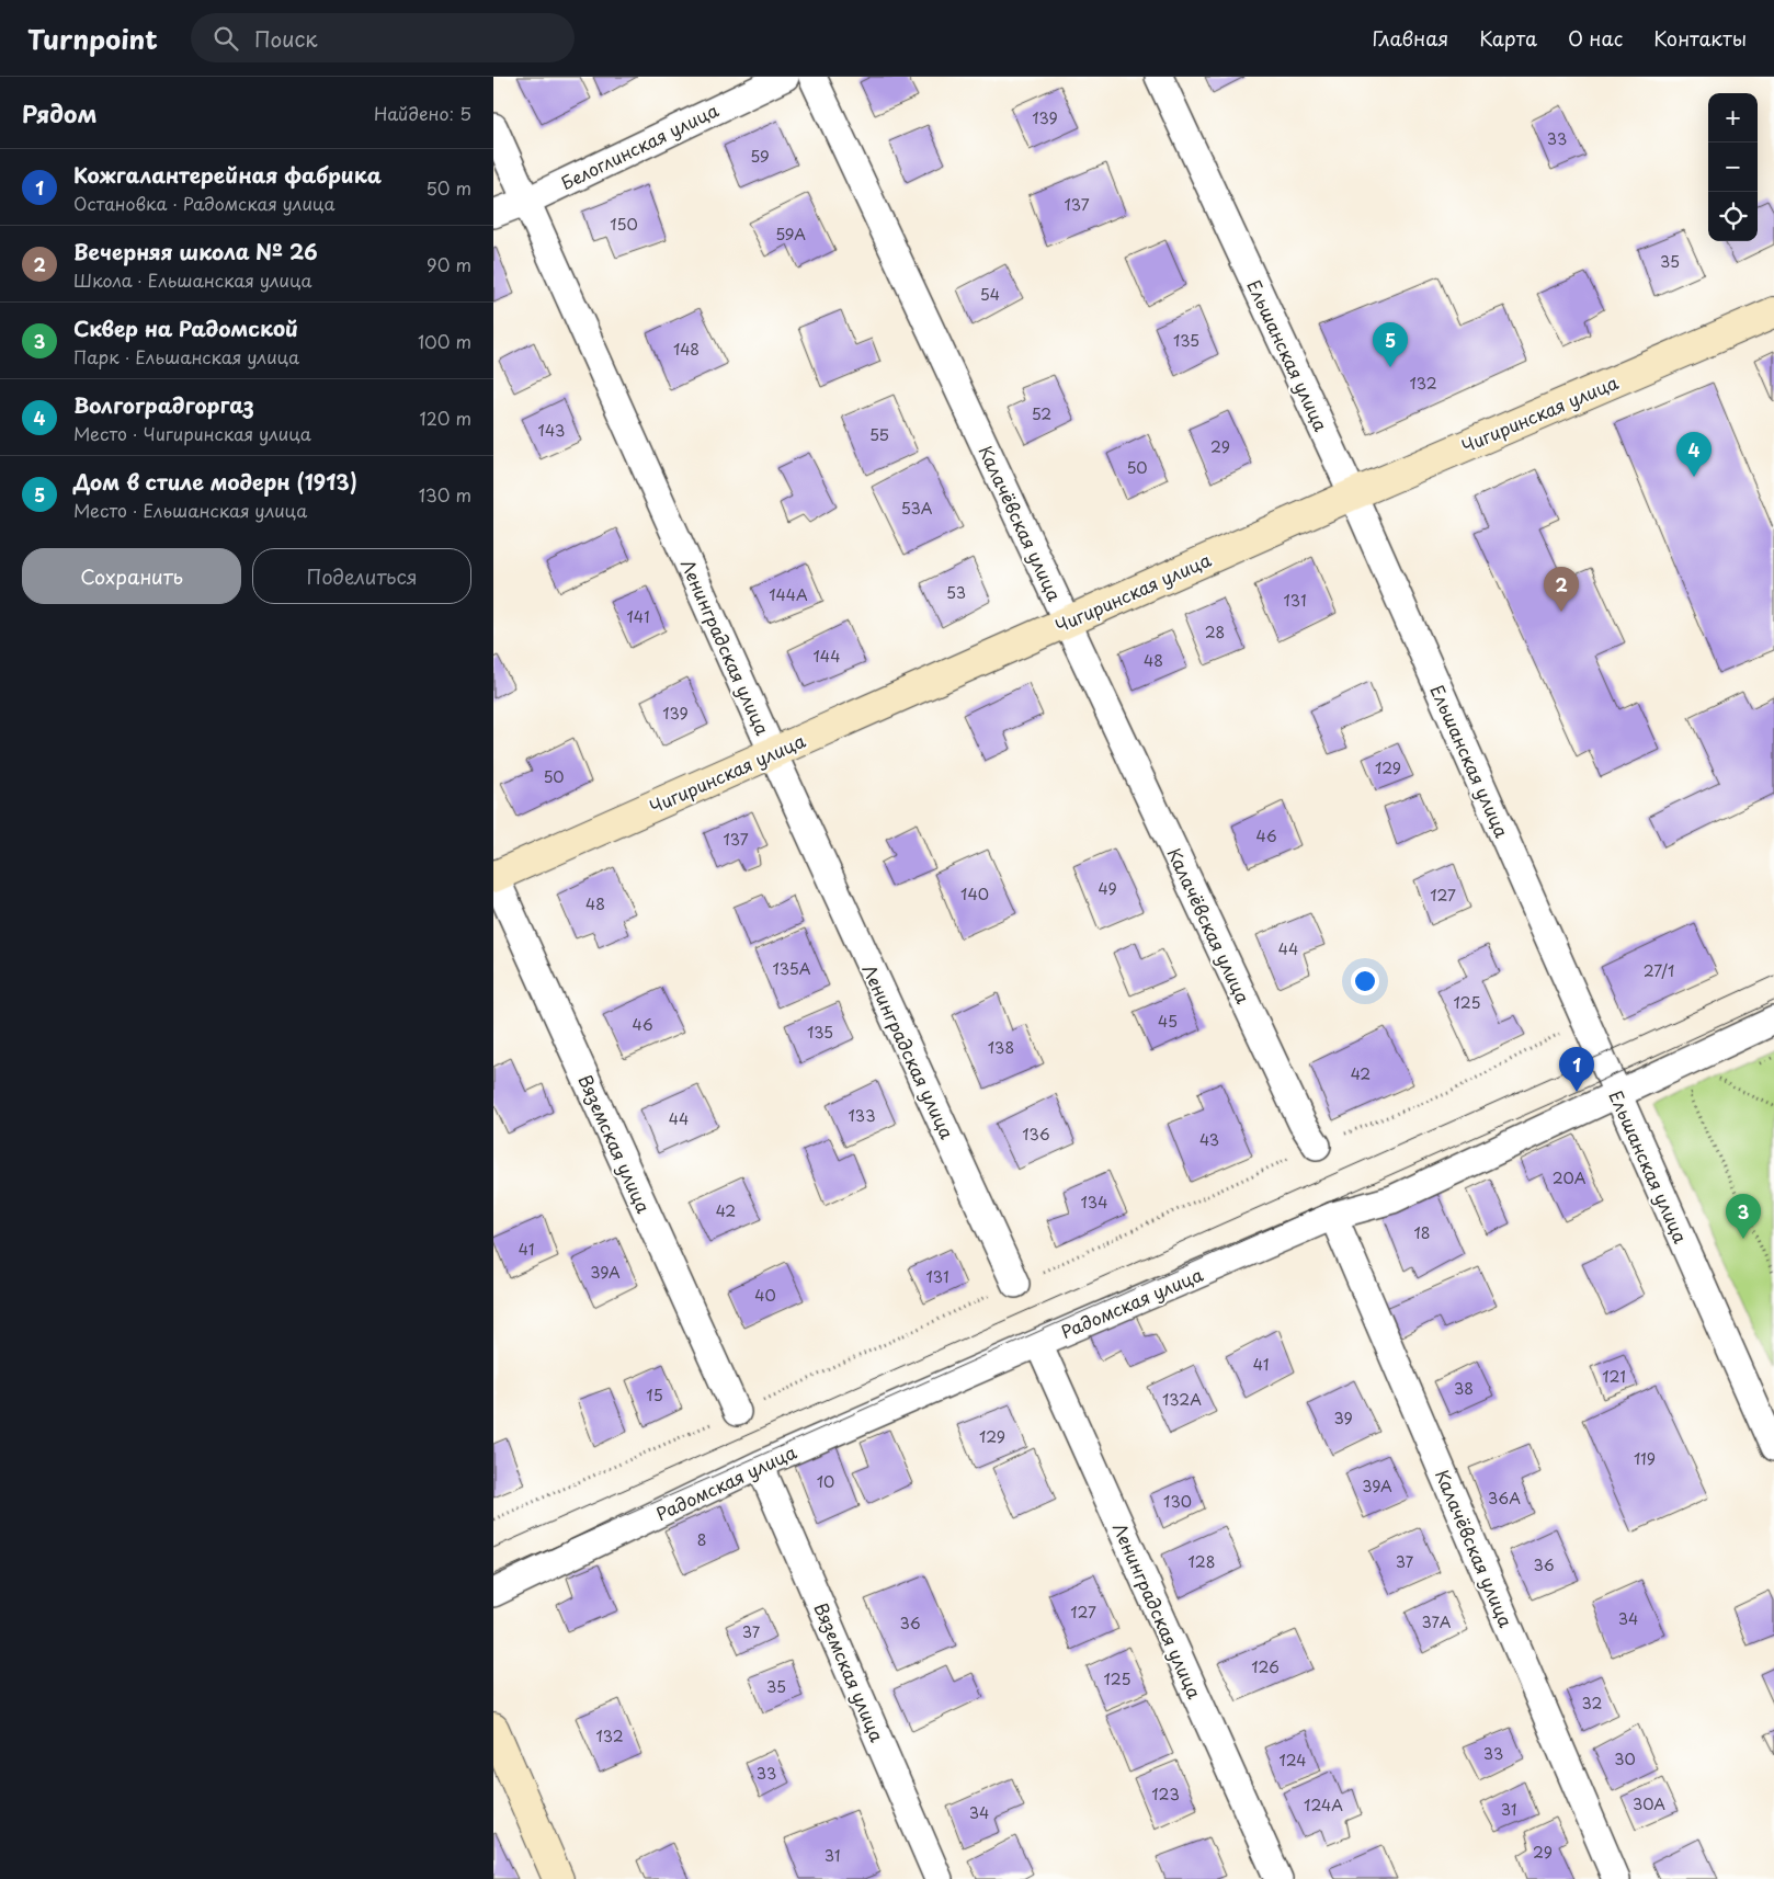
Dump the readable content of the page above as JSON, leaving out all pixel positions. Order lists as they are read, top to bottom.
{
  "streets": {
    "street": [
      "Белоглинская улица",
      "Ельшанская улица",
      "Чигиринская улица",
      "Калачёвская улица",
      "Ленинградская улица",
      "Вяземская улица",
      "Радомская улица"
    ]
  },
  "crossings": [
    ["Белоглинская улица", "Ленинградская улица"],
    ["Ельшанская улица", "Чигиринская улица"],
    ["Ельшанская улица", "Радомская улица"],
    ["Чигиринская улица", "Калачёвская улица"],
    ["Чигиринская улица", "Ленинградская улица"],
    ["Чигиринская улица", "Вяземская улица"],
    ["Калачёвская улица", "Радомская улица"],
    ["Ленинградская улица", "Радомская улица"],
    ["Вяземская улица", "Радомская улица"]
  ],
  "house_numbers": [
    "139",
    "33",
    "59",
    "137",
    "150",
    "59А",
    "35",
    "54",
    "135",
    "148",
    "132",
    "52",
    "143",
    "55",
    "29",
    "50",
    "53А",
    "53",
    "144А",
    "131",
    "141",
    "28",
    "144",
    "48",
    "139",
    "129",
    "50",
    "46",
    "137",
    "49",
    "140",
    "127",
    "48",
    "44",
    "135А",
    "27/1",
    "125",
    "45",
    "46",
    "135",
    "138",
    "42",
    "133",
    "44",
    "136",
    "43",
    "20А",
    "134",
    "42",
    "18",
    "41",
    "39А",
    "131",
    "40",
    "41",
    "121",
    "38",
    "15",
    "132А",
    "39",
    "129",
    "119",
    "10",
    "39А",
    "36А",
    "130",
    "8",
    "128",
    "37",
    "36",
    "127",
    "34",
    "37А",
    "36",
    "37",
    "126",
    "125",
    "35",
    "32",
    "132",
    "33",
    "30",
    "124",
    "33",
    "123",
    "30А",
    "124А",
    "31",
    "34",
    "29",
    "31"
  ],
  "page": {
    "header": "Turnpoint",
    "search": "Поиск",
    "nav": [
      "Главная",
      "Карта",
      "О нас",
      "Контакты"
    ],
    "heading": ["Рядом", "Найдено: 5"],
    "map_buttons": ["+", "−"],
    "list": [
      {
        "mark": "1",
        "name": "Кожгалантерейная фабрика",
        "note": "Остановка · Радомская улица",
        "value": "50 m"
      },
      {
        "mark": "2",
        "name": "Вечерняя школа № 26",
        "note": "Школа · Ельшанская улица",
        "value": "90 m"
      },
      {
        "mark": "3",
        "name": "Сквер на Радомской",
        "note": "Парк · Ельшанская улица",
        "value": "100 m"
      },
      {
        "mark": "4",
        "name": "Волгоградгоргаз",
        "note": "Место · Чигиринская улица",
        "value": "120 m"
      },
      {
        "mark": "5",
        "name": "Дом в стиле модерн (1913)",
        "note": "Место · Ельшанская улица",
        "value": "130 m"
      }
    ],
    "pins": [
      "5",
      "4",
      "2",
      "1",
      "3"
    ],
    "buttons": ["Сохранить", "Поделиться"]
  }
}
